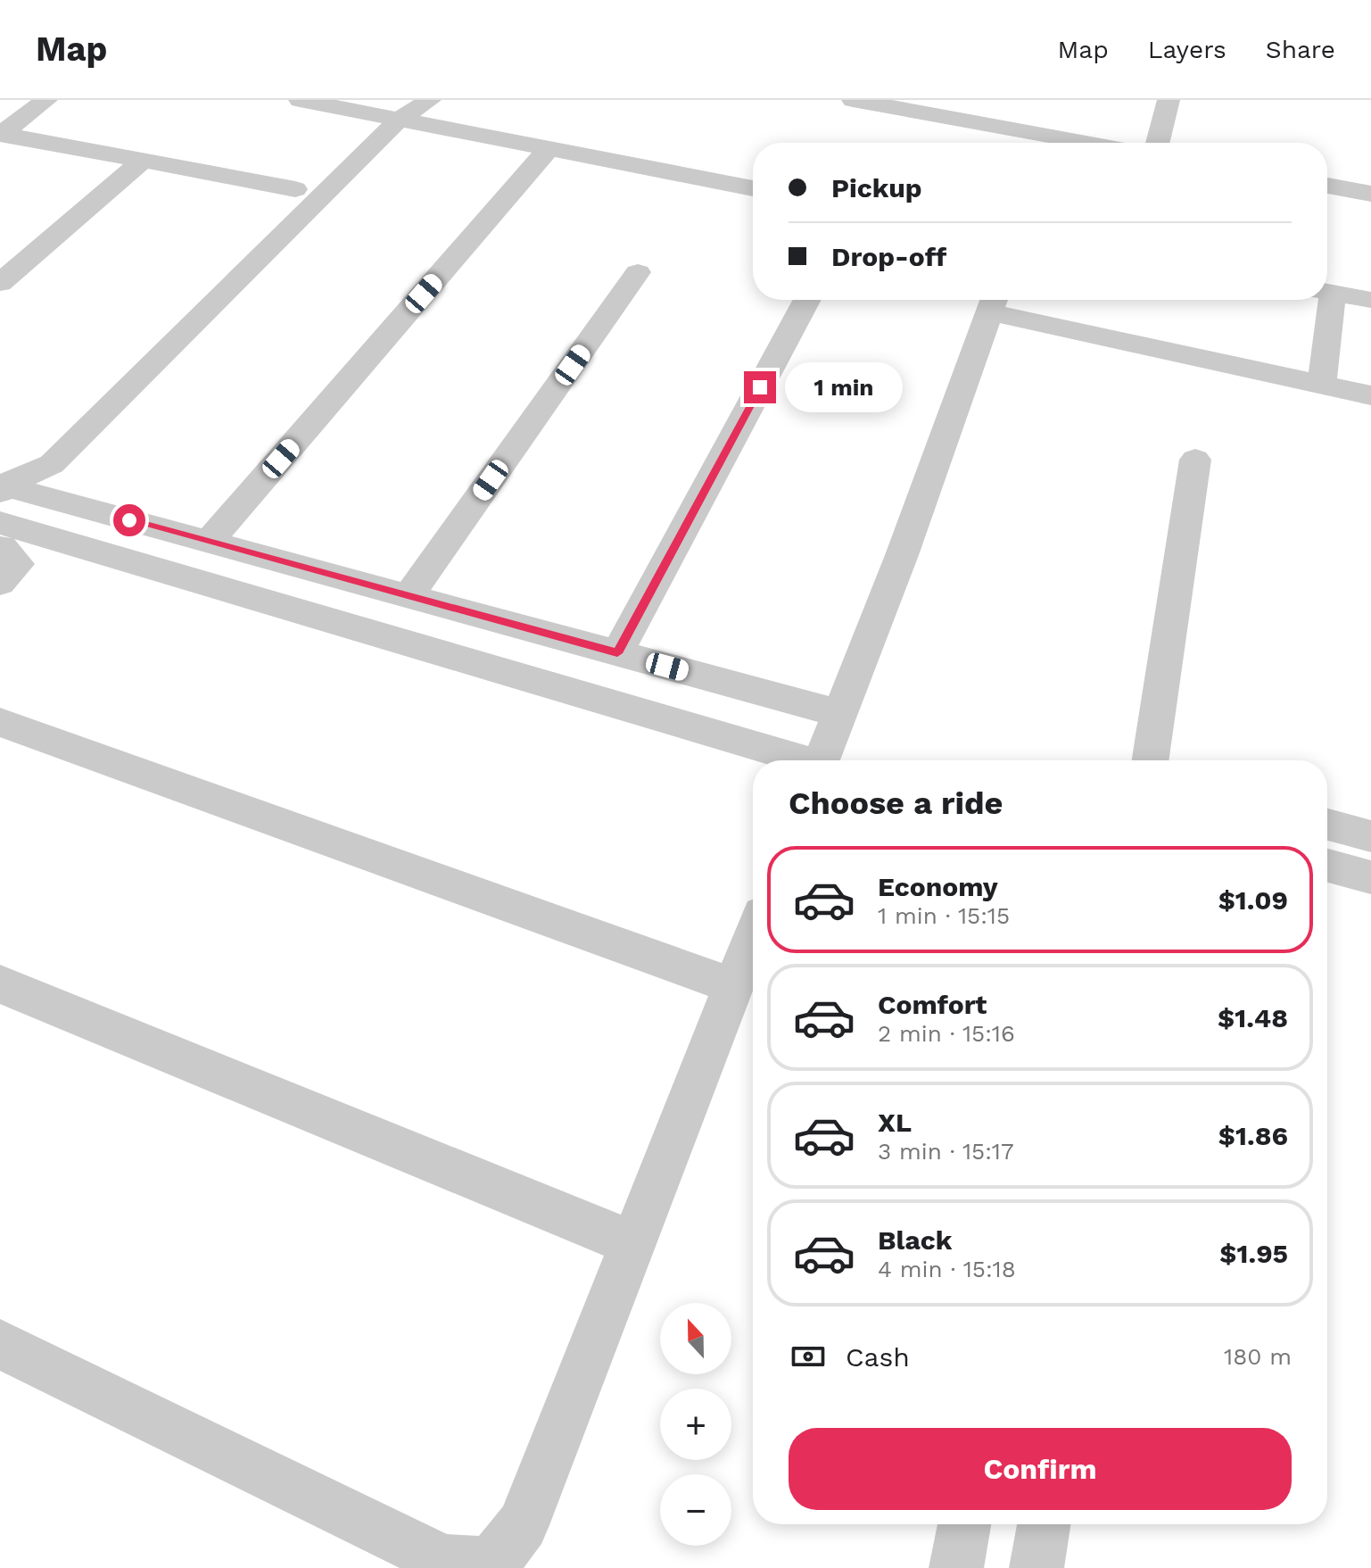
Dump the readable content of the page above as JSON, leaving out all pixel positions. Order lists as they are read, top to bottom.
{
  "north": "top",
  "page": {
    "header": "Map",
    "nav": ["Map", "Layers", "Share"],
    "banner": ["Pickup", "Drop-off"],
    "bubble": "1 min",
    "heading": "Choose a ride",
    "list": [
      {
        "name": "Economy",
        "note": "1 min · 15:15",
        "value": "$1.09"
      },
      {
        "name": "Comfort",
        "note": "2 min · 15:16",
        "value": "$1.48"
      },
      {
        "name": "XL",
        "note": "3 min · 15:17",
        "value": "$1.86"
      },
      {
        "name": "Black",
        "note": "4 min · 15:18",
        "value": "$1.95"
      }
    ],
    "map_buttons": ["+", "−"],
    "pay": ["Cash", "180 m"],
    "buttons": "Confirm"
  }
}
